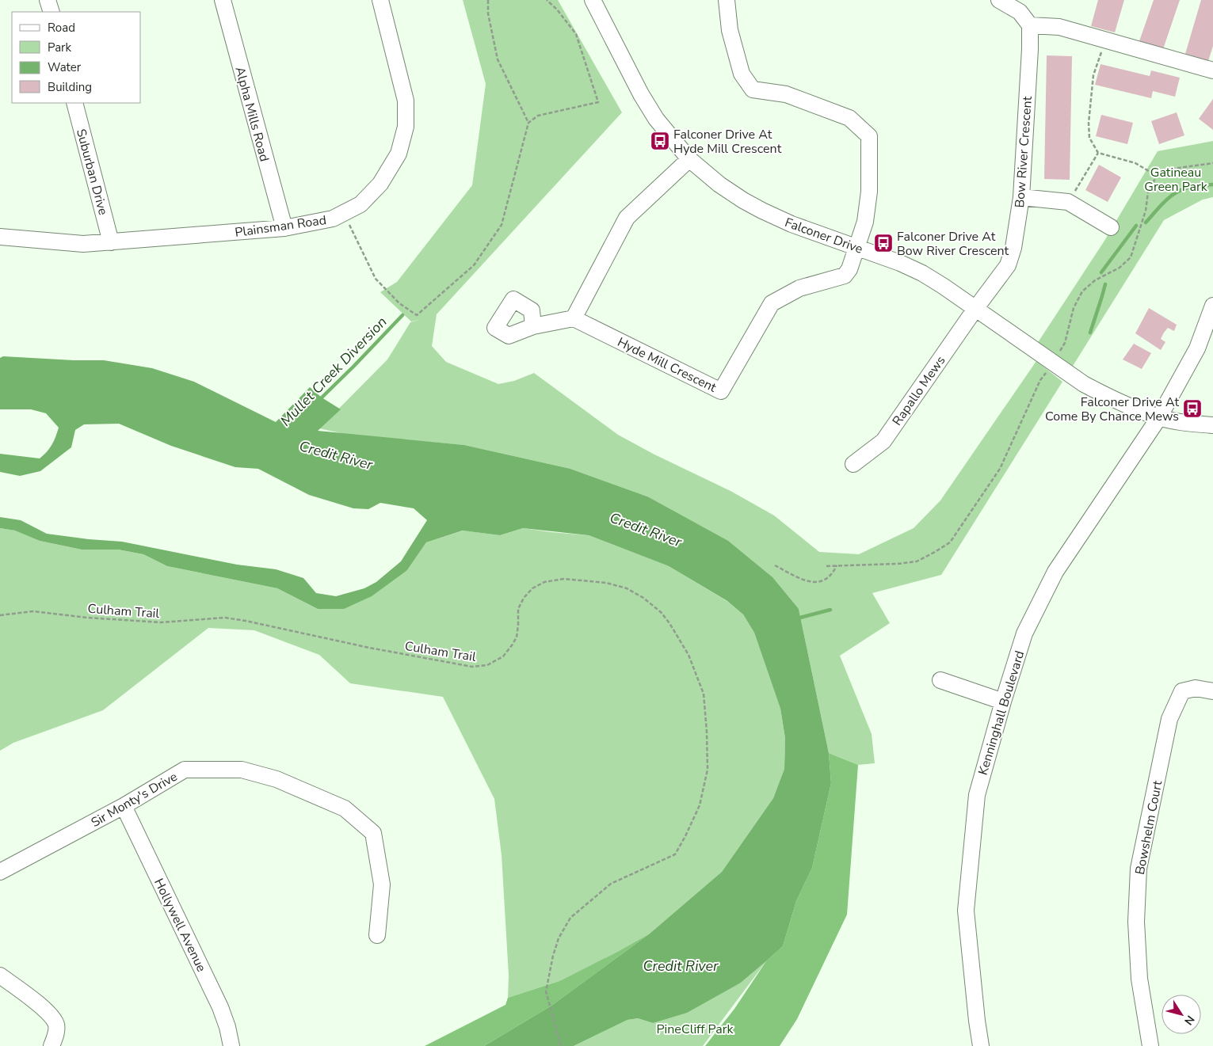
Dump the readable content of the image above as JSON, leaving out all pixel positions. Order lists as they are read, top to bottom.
{
  "streets": {
    "street": [
      "Alpha Mills Road",
      "Bow River Crescent",
      "Suburban Drive",
      "Plainsman Road",
      "Falconer Drive",
      "Hyde Mill Crescent",
      "Rapallo Mews",
      "Kenninghall Boulevard",
      "Sir Monty's Drive",
      "Bowshelm Court",
      "Hollywell Avenue"
    ],
    "path": ["Culham Trail"]
  },
  "crossings": [
    ["Alpha Mills Road", "Plainsman Road"],
    ["Bow River Crescent", "Falconer Drive"],
    ["Bow River Crescent", "Rapallo Mews"],
    ["Suburban Drive", "Plainsman Road"],
    ["Falconer Drive", "Hyde Mill Crescent"],
    ["Falconer Drive", "Rapallo Mews"],
    ["Falconer Drive", "Kenninghall Boulevard"],
    ["Sir Monty's Drive", "Hollywell Avenue"]
  ],
  "water": ["Mullet Creek Diversion", "Credit River"],
  "parks": ["Gatineau Green Park", "PineCliff Park"],
  "places": {
    "bus stop": ["Falconer Drive At Hyde Mill Crescent", "Falconer Drive At Bow River Crescent", "Falconer Drive At Come By Chance Mews"]
  },
  "legend": [
    "Road",
    "Park",
    "Water",
    "Building"
  ],
  "north": "bottom right"
}
